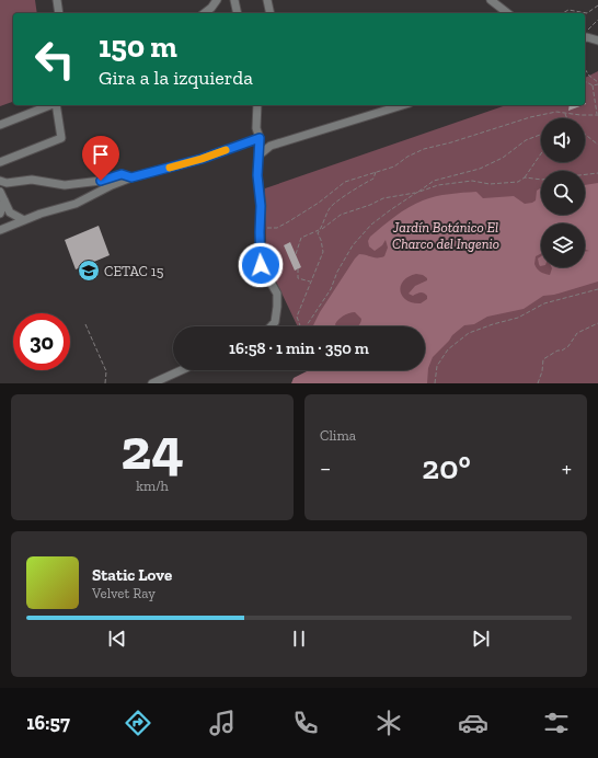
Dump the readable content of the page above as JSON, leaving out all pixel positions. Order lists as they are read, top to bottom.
{
  "parks": ["Jardín Botánico El Charco del Ingenio"],
  "places": {
    "school or university": ["CETAC 15"]
  },
  "page": {
    "turn": ["150 m", "Gira a la izquierda"],
    "limit": "30",
    "trip": "16:58 · 1 min · 350 m",
    "tile": [
      ["24", "km/h"],
      "Clima"
    ],
    "heat": ["−", "20°", "+"],
    "song": ["Static Love", "Velvet Ray"],
    "tabs": "16:57"
  }
}
